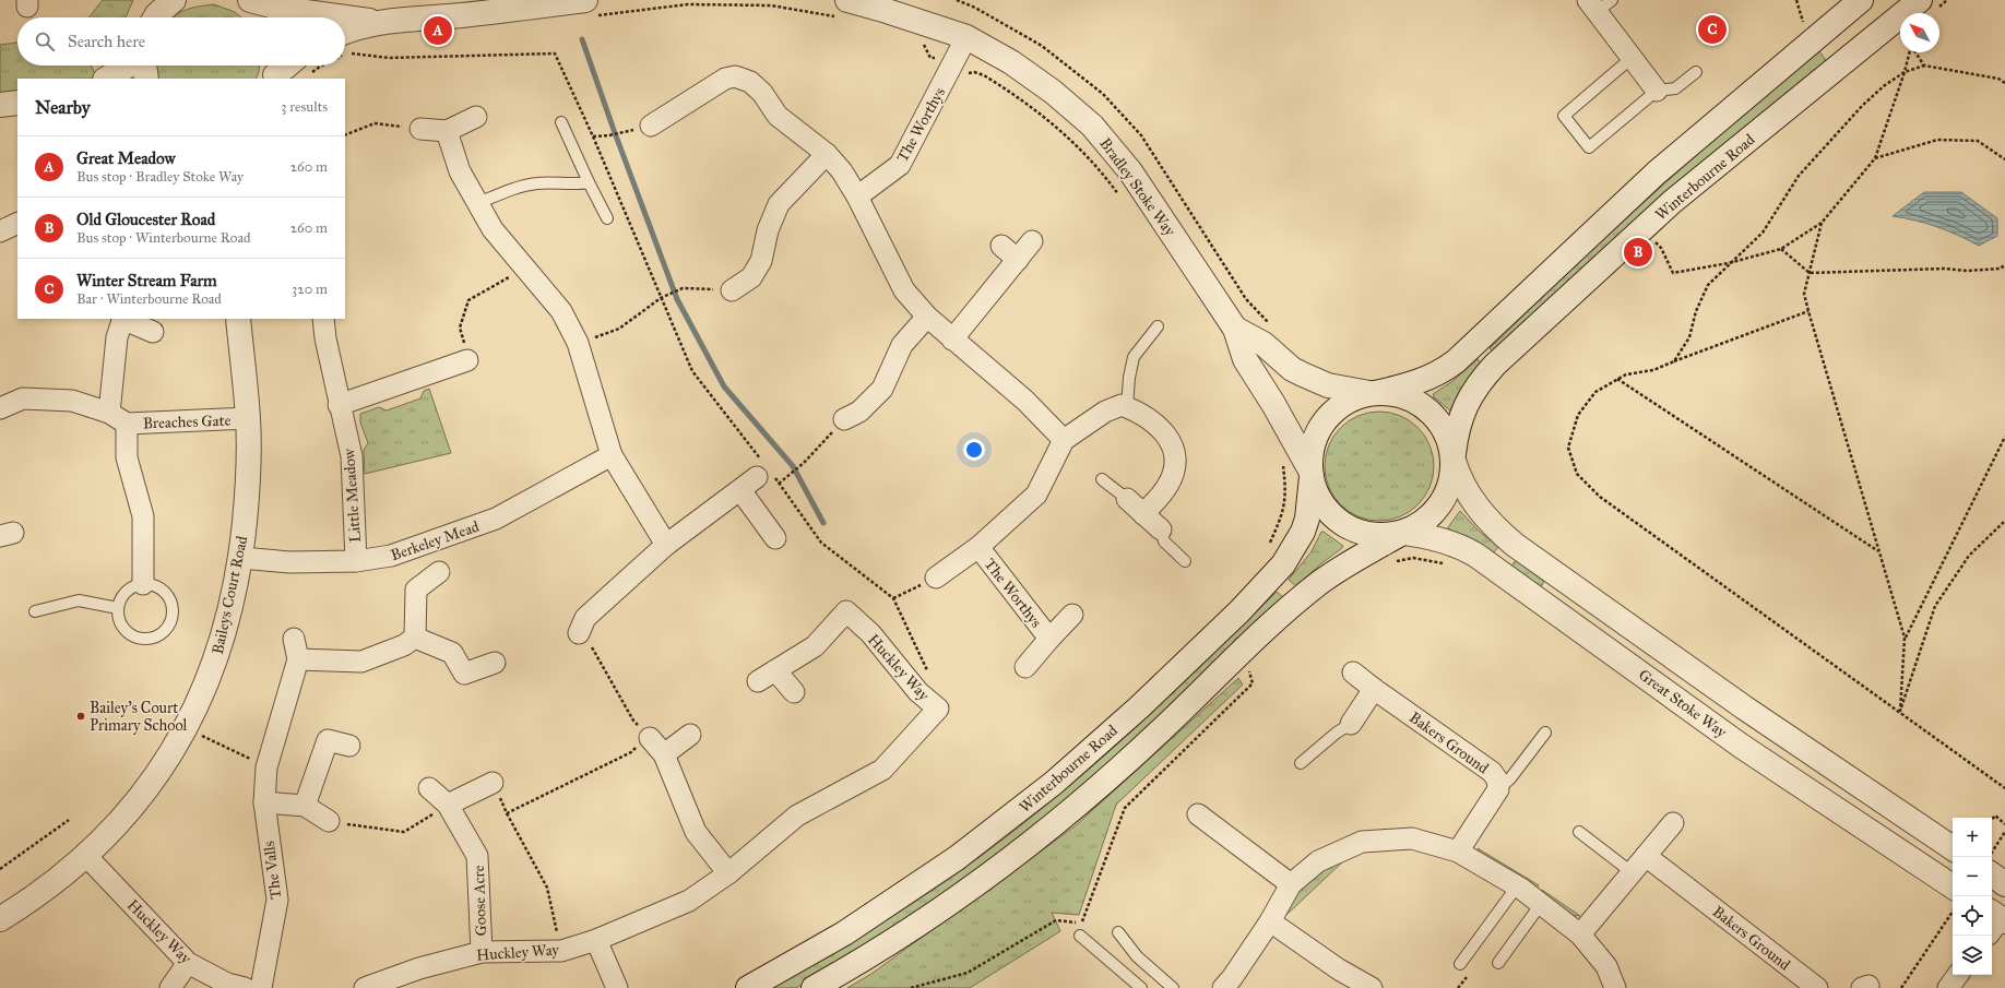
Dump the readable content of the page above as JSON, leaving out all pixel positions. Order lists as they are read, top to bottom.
{
  "streets": {
    "street": [
      "The Worthys",
      "Winterbourne Road",
      "Bradley Stoke Way",
      "Breaches Gate",
      "Little Meadow",
      "Berkeley Mead",
      "Baileys Court Road",
      "Huckley Way",
      "Great Stoke Way",
      "Bakers Ground",
      "The Valls",
      "Goose Acre"
    ]
  },
  "crossings": [
    ["The Worthys", "Bradley Stoke Way"],
    ["Winterbourne Road", "Bradley Stoke Way"],
    ["Winterbourne Road", "Great Stoke Way"],
    ["Bradley Stoke Way", "Great Stoke Way"],
    ["Breaches Gate", "Baileys Court Road"],
    ["Little Meadow", "Berkeley Mead"],
    ["Berkeley Mead", "Baileys Court Road"],
    ["Baileys Court Road", "Huckley Way"],
    ["Huckley Way", "Goose Acre"]
  ],
  "places": ["Bailey's Court Primary School"],
  "north": "top left",
  "page": {
    "pins": ["C", "A", "B"],
    "search": "Search here",
    "heading": ["Nearby", "3 results"],
    "list": [
      {
        "mark": "A",
        "name": "Great Meadow",
        "note": "Bus stop · Bradley Stoke Way",
        "value": "260 m"
      },
      {
        "mark": "B",
        "name": "Old Gloucester Road",
        "note": "Bus stop · Winterbourne Road",
        "value": "260 m"
      },
      {
        "mark": "C",
        "name": "Winter Stream Farm",
        "note": "Bar · Winterbourne Road",
        "value": "320 m"
      }
    ],
    "map_buttons": ["+", "−"]
  }
}
